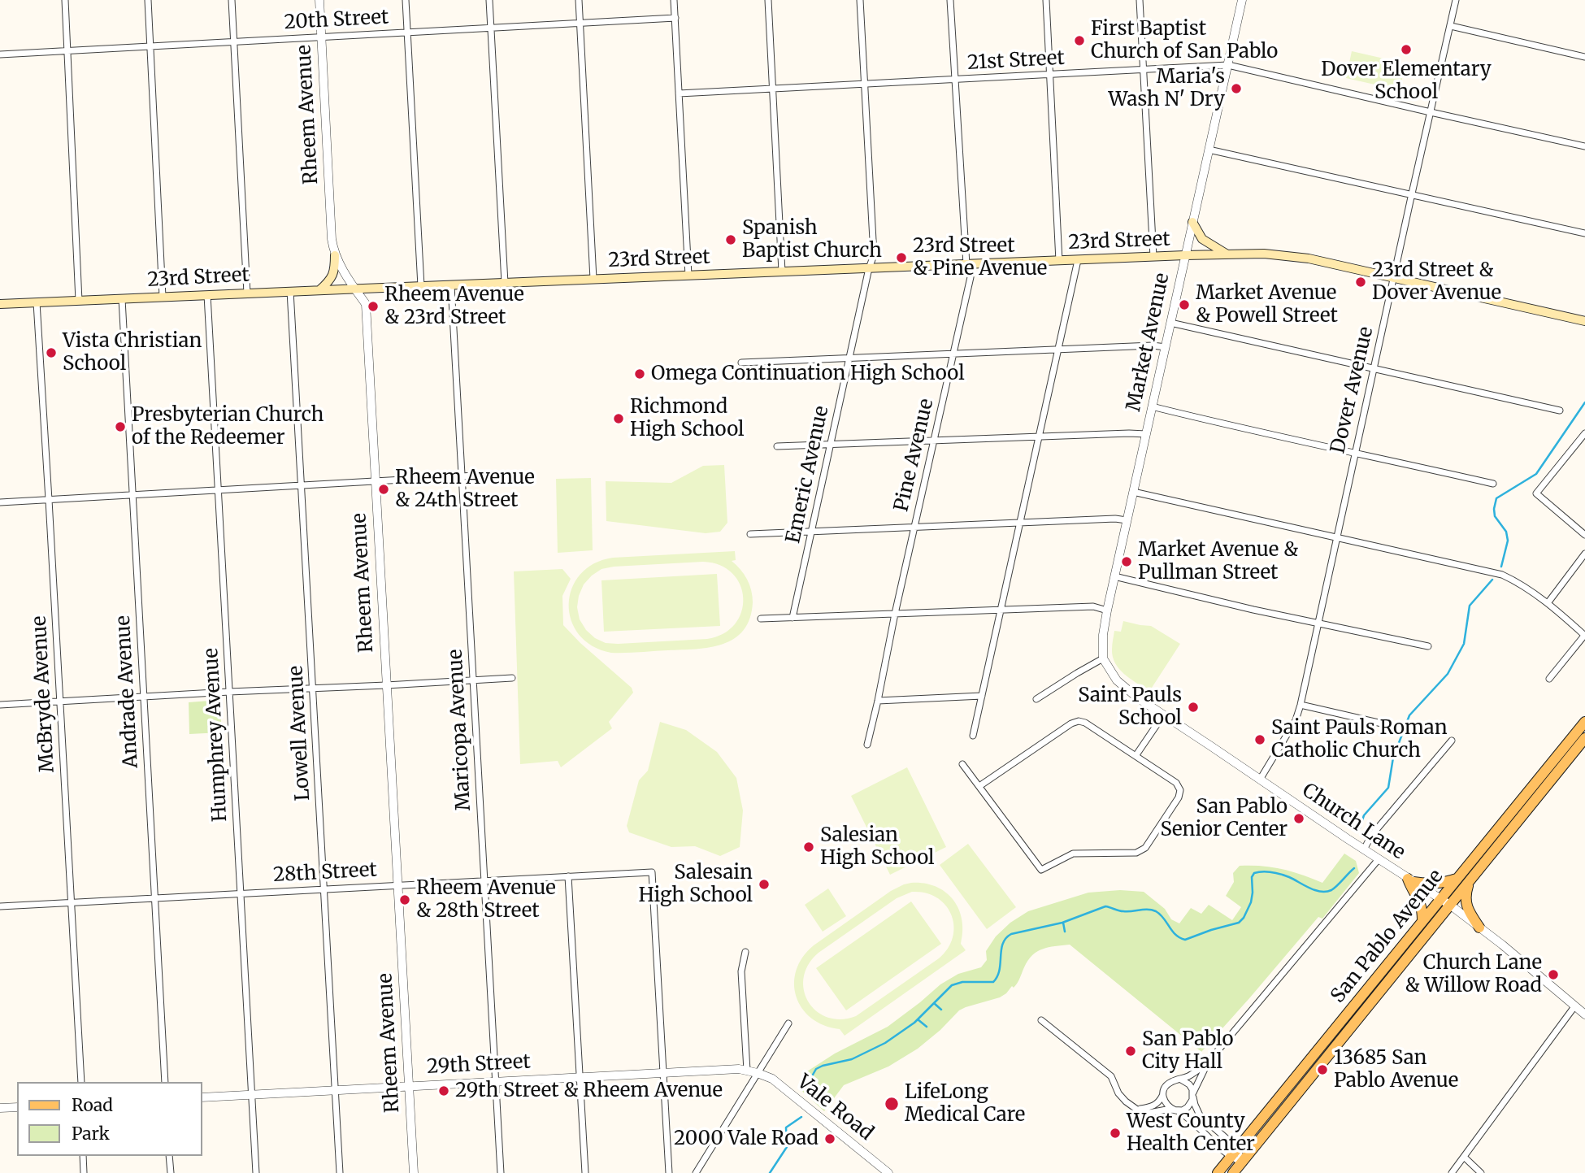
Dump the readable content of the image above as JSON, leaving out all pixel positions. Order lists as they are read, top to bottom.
{
  "streets": {
    "main road": ["23rd Street", "San Pablo Avenue"],
    "street": [
      "20th Street",
      "21st Street",
      "Rheem Avenue",
      "Market Avenue",
      "Dover Avenue",
      "Pine Avenue",
      "Emeric Avenue",
      "Andrade Avenue",
      "McBryde Avenue",
      "Maricopa Avenue",
      "Lowell Avenue",
      "Humphrey Avenue",
      "Church Lane",
      "28th Street",
      "29th Street",
      "Vale Road"
    ]
  },
  "crossings": [
    ["20th Street", "Rheem Avenue"],
    ["21st Street", "Market Avenue"],
    ["21st Street", "Dover Avenue"],
    ["21st Street", "Pine Avenue"],
    ["21st Street", "Emeric Avenue"],
    ["Rheem Avenue", "23rd Street"],
    ["Rheem Avenue", "28th Street"],
    ["Rheem Avenue", "29th Street"],
    ["23rd Street", "Market Avenue"],
    ["23rd Street", "Dover Avenue"],
    ["23rd Street", "Pine Avenue"],
    ["23rd Street", "Emeric Avenue"],
    ["23rd Street", "Andrade Avenue"],
    ["23rd Street", "McBryde Avenue"],
    ["23rd Street", "Maricopa Avenue"],
    ["23rd Street", "Lowell Avenue"],
    ["23rd Street", "Humphrey Avenue"],
    ["Market Avenue", "Church Lane"],
    ["Dover Avenue", "Church Lane"],
    ["Andrade Avenue", "28th Street"],
    ["McBryde Avenue", "28th Street"],
    ["Maricopa Avenue", "28th Street"],
    ["Maricopa Avenue", "29th Street"],
    ["Lowell Avenue", "28th Street"],
    ["Lowell Avenue", "29th Street"],
    ["Humphrey Avenue", "28th Street"],
    ["Humphrey Avenue", "29th Street"],
    ["Church Lane", "San Pablo Avenue"],
    ["28th Street", "29th Street"],
    ["29th Street", "Vale Road"]
  ],
  "places": [
    "First Baptist Church of San Pablo",
    "Dover Elementary School",
    "Maria's Wash N' Dry",
    "Spanish Baptist Church",
    "23rd Street & Pine Avenue",
    "23rd Street & Dover Avenue",
    "Market Avenue & Powell Street",
    "Rheem Avenue & 23rd Street",
    "Vista Christian School",
    "Omega Continuation High School",
    "Richmond High School",
    "Presbyterian Church of the Redeemer",
    "Rheem Avenue & 24th Street",
    "Market Avenue & Pullman Street",
    "Saint Pauls School",
    "Saint Pauls Roman Catholic Church",
    "San Pablo Senior Center",
    "Salesian High School",
    "Salesain High School",
    "Rheem Avenue & 28th Street",
    "Church Lane & Willow Road",
    "San Pablo City Hall",
    "13685 San Pablo Avenue",
    "29th Street & Rheem Avenue",
    "LifeLong Medical Care",
    "West County Health Center",
    "2000 Vale Road"
  ],
  "legend": ["Road", "Park"]
}
